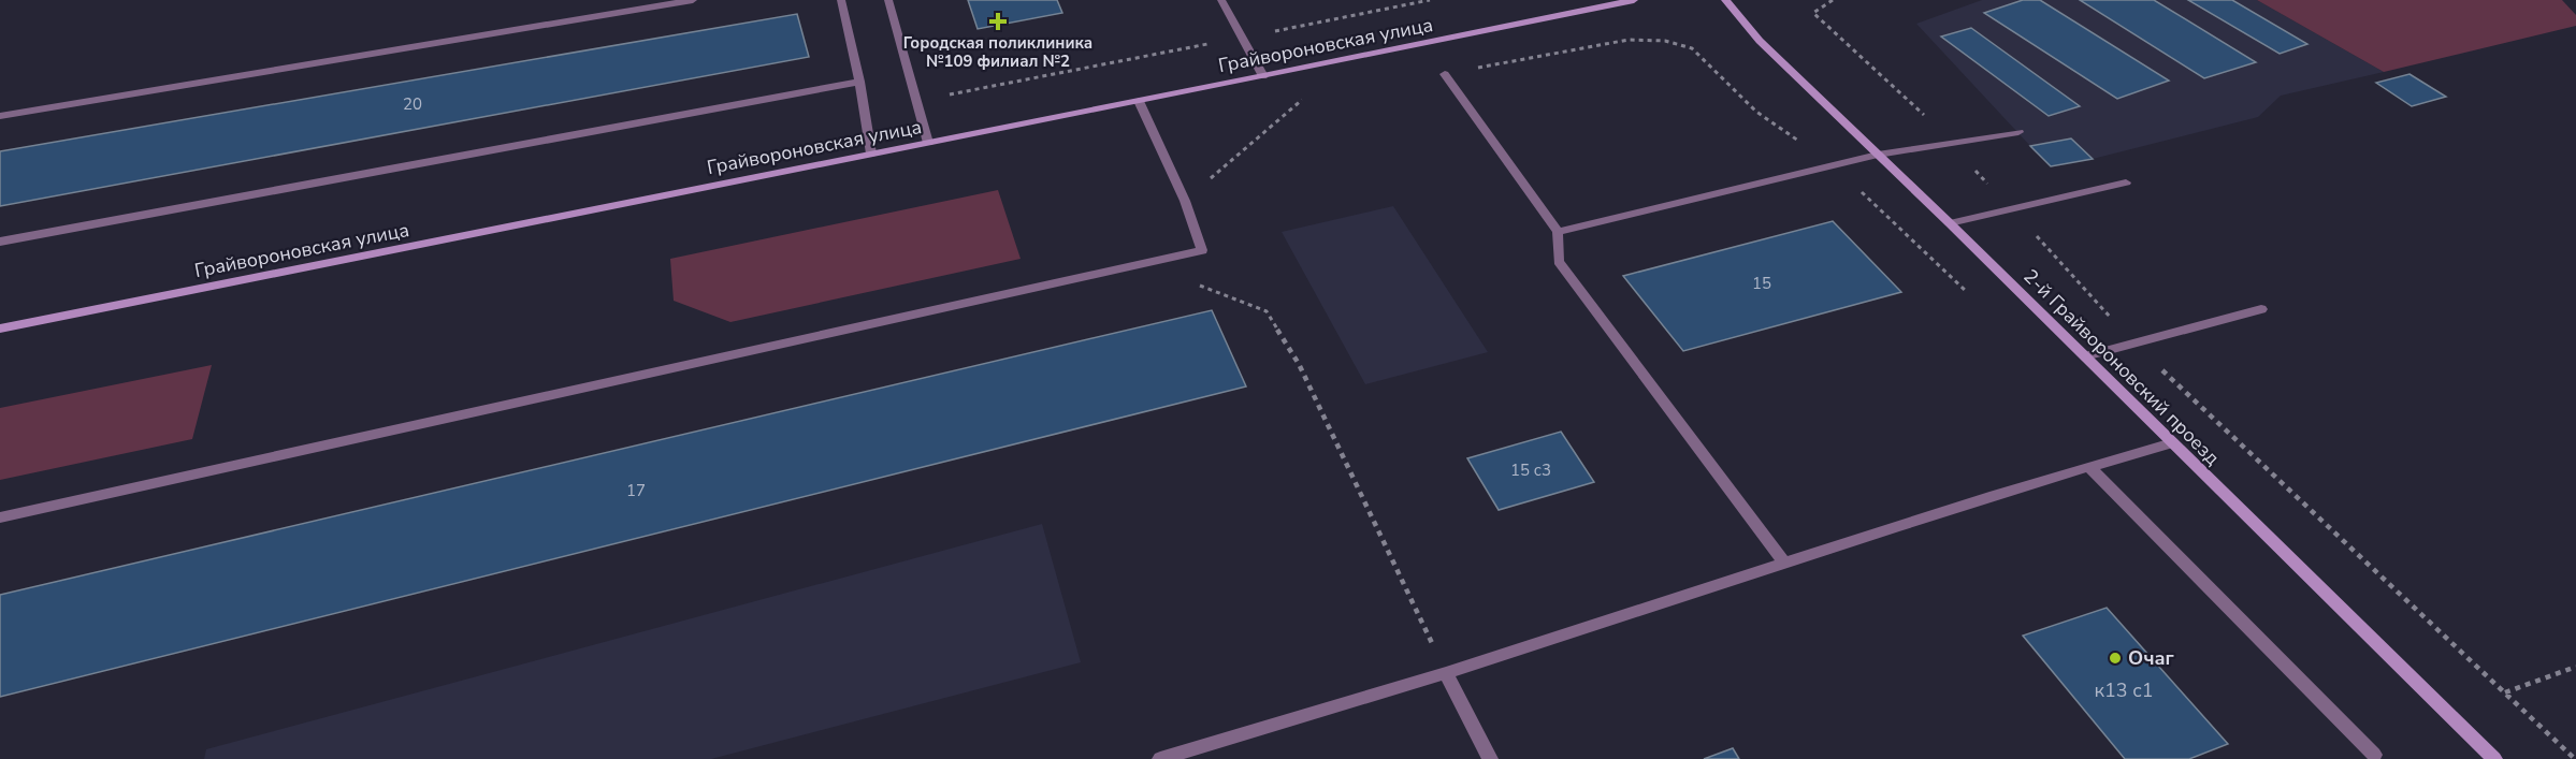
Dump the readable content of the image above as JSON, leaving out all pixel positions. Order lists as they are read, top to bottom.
{
  "streets": {
    "main road": ["Грайвороновская улица", "2-й Грайвороновский проезд"]
  },
  "places": {
    "health": ["Городская поликлиника №109 филиал №2"],
    "other": ["Очаг"]
  },
  "house_numbers": [
    "20",
    "15",
    "15 с3",
    "17",
    "к13 с1"
  ]
}
